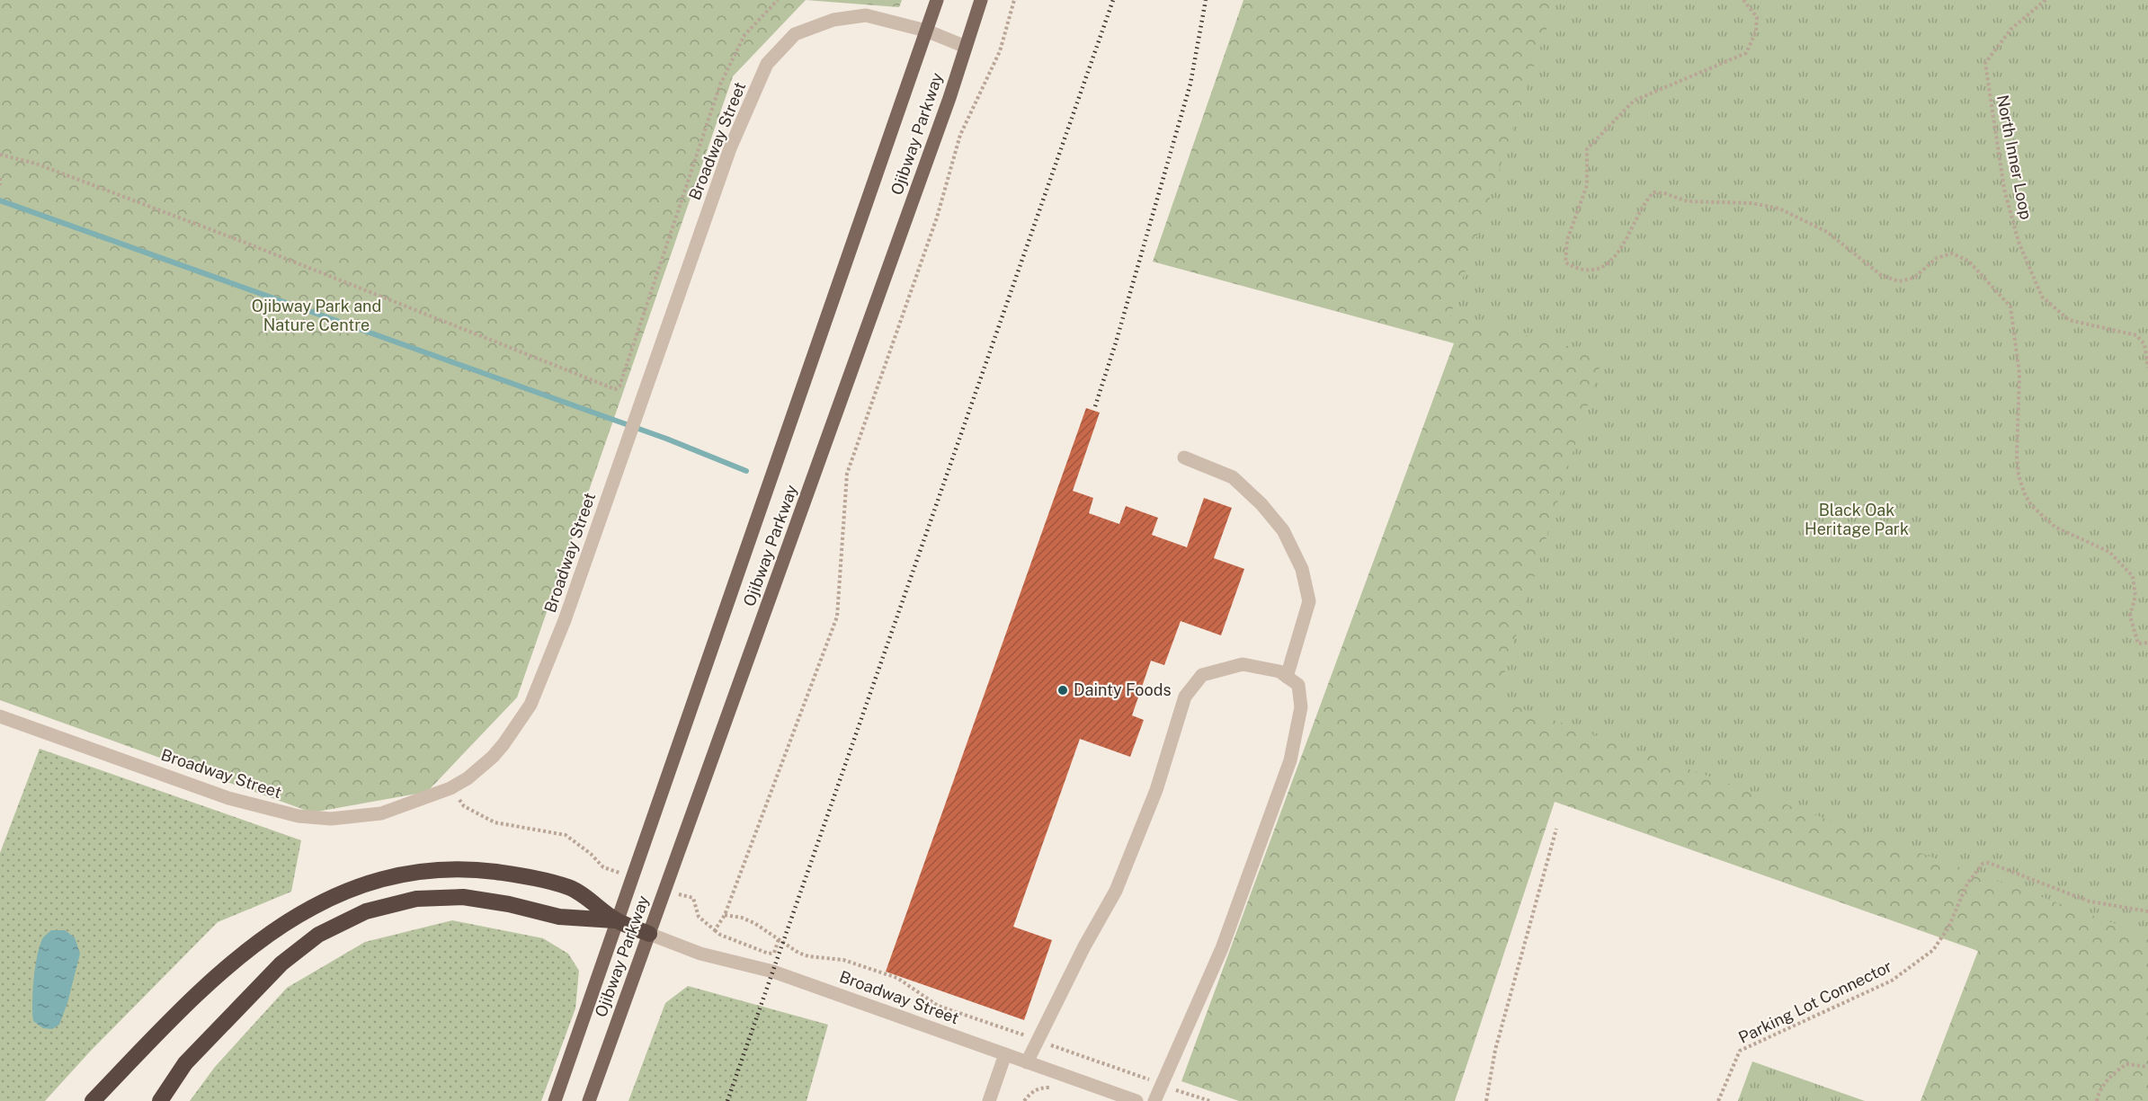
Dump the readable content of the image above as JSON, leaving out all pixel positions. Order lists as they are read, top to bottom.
{
  "streets": {
    "main road": ["Ojibway Parkway"],
    "street": ["Broadway Street"],
    "path": ["North Inner Loop", "Parking Lot Connector"]
  },
  "crossings": [
    ["Ojibway Parkway", "Broadway Street"]
  ],
  "parks": ["Ojibway Park and Nature Centre", "Black Oak Heritage Park"],
  "places": ["Dainty Foods"]
}
